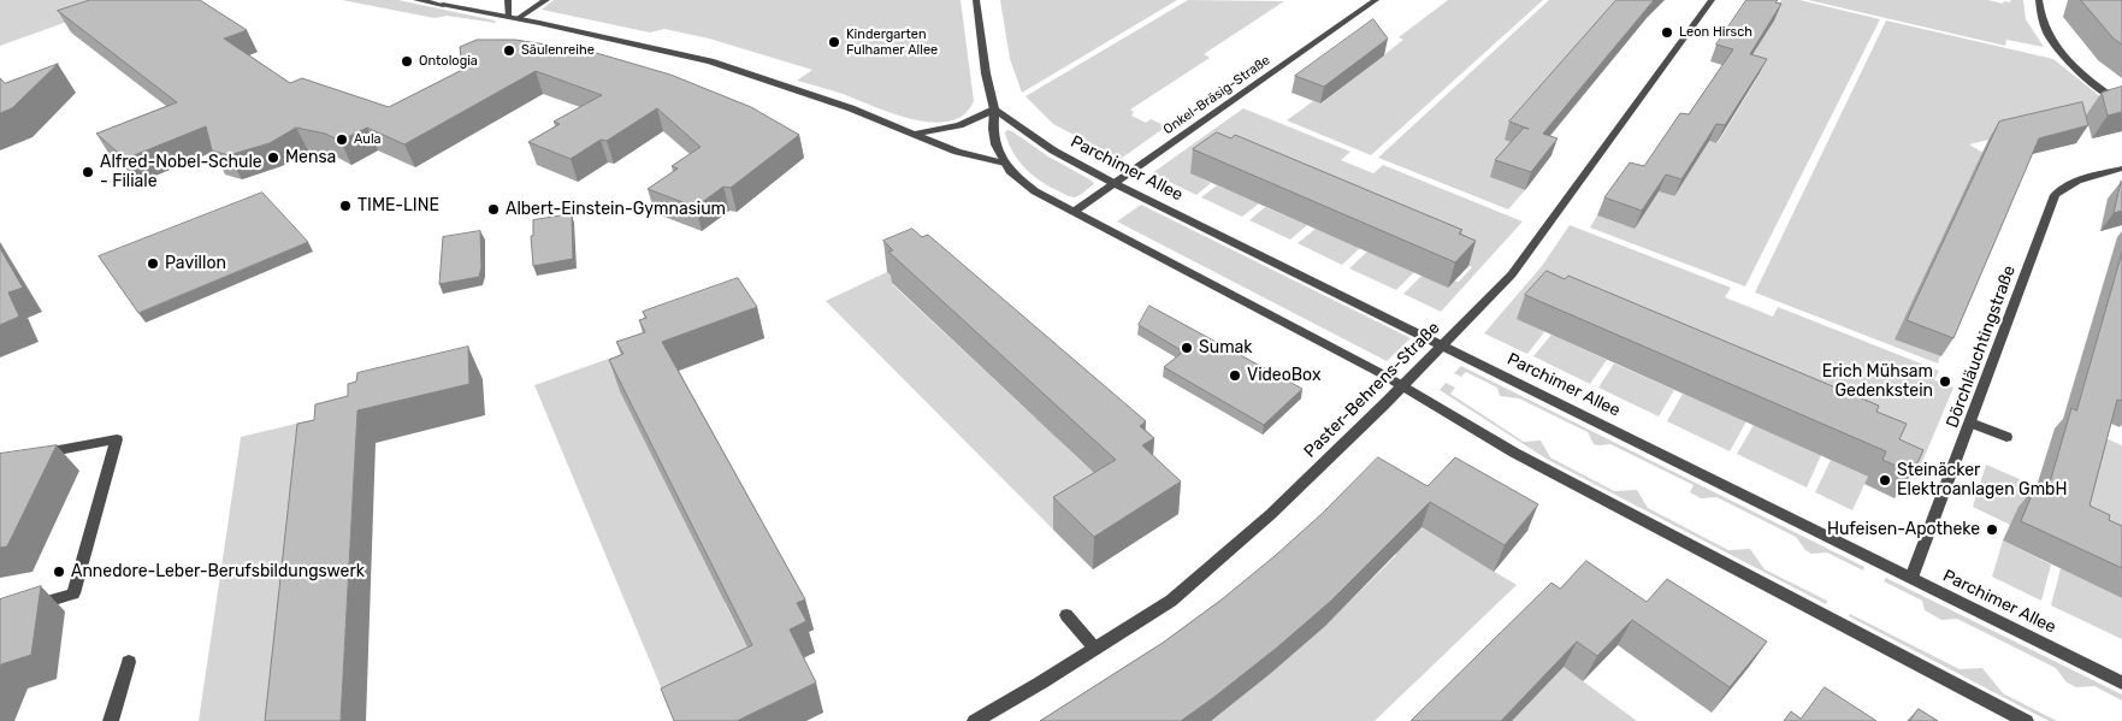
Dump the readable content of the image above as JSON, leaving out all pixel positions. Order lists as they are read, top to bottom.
{
  "streets": {
    "street": [
      "Onkel-Bräsig-Straße",
      "Parchimer Allee",
      "Dörchläuchtingstraße",
      "Paster-Behrens-Straße"
    ]
  },
  "crossings": [
    ["Onkel-Bräsig-Straße", "Parchimer Allee"],
    ["Parchimer Allee", "Dörchläuchtingstraße"],
    ["Parchimer Allee", "Paster-Behrens-Straße"]
  ],
  "places": [
    "Leon Hirsch",
    "Kindergarten Fulhamer Allee",
    "Säulenreihe",
    "Ontologia",
    "Aula",
    "Mensa",
    "Alfred-Nobel-Schule - Filiale",
    "TIME-LINE",
    "Albert-Einstein-Gymnasium",
    "Pavillon",
    "Sumak",
    "VideoBox",
    "Erich Mühsam Gedenkstein",
    "Steinäcker Elektroanlagen GmbH",
    "Hufeisen-Apotheke",
    "Annedore-Leber-Berufsbildungswerk"
  ]
}
